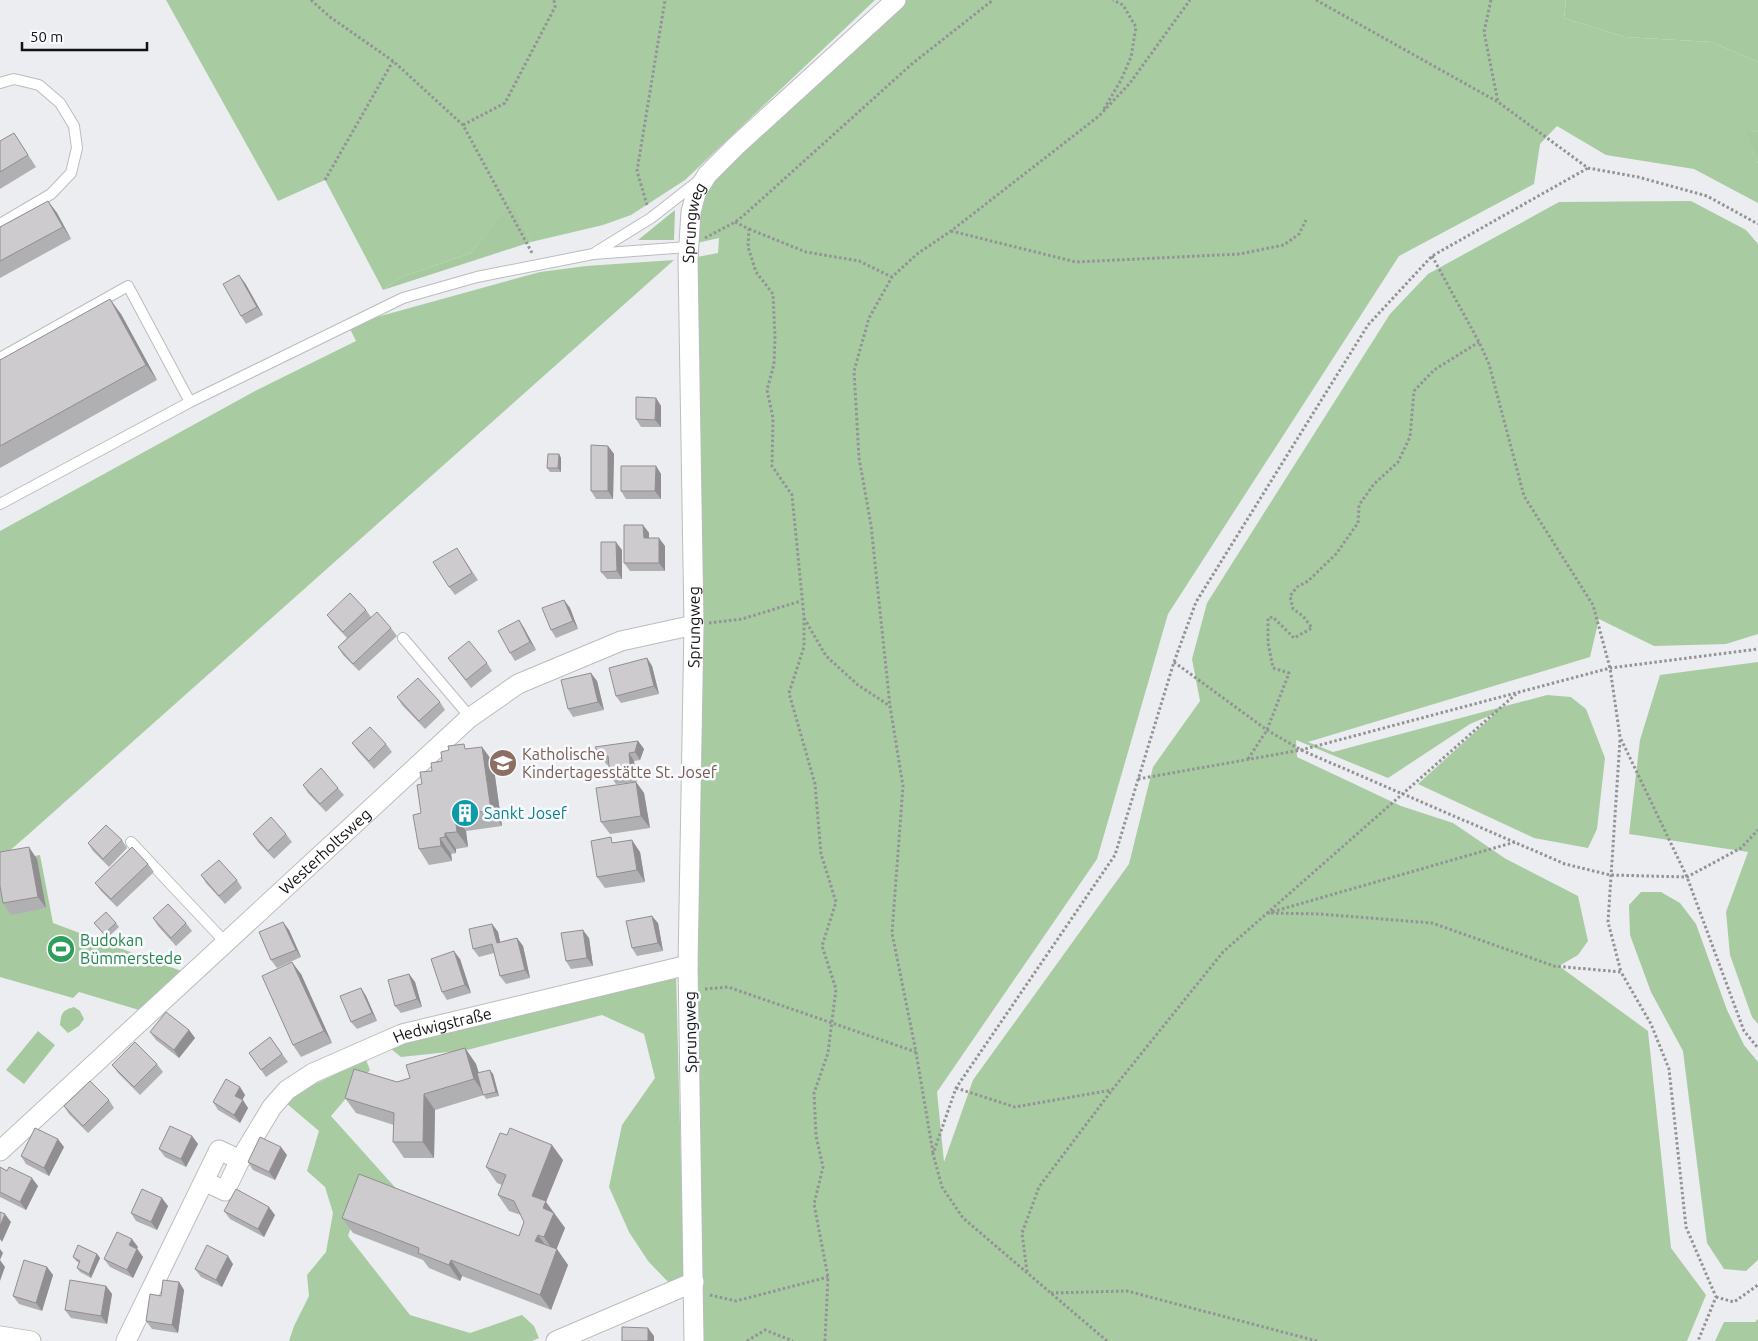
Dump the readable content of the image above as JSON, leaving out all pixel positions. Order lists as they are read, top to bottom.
{
  "streets": {
    "street": ["Sprungweg", "Westerholtsweg", "Hedwigstraße"]
  },
  "crossings": [
    ["Sprungweg", "Westerholtsweg"],
    ["Sprungweg", "Hedwigstraße"]
  ],
  "places": {
    "school or university": ["Katholische Kindertagesstätte St. Josef"],
    "building": ["Sankt Josef"],
    "sports": ["Budokan Bümmerstede"]
  },
  "scale_bar": "50 m"
}
